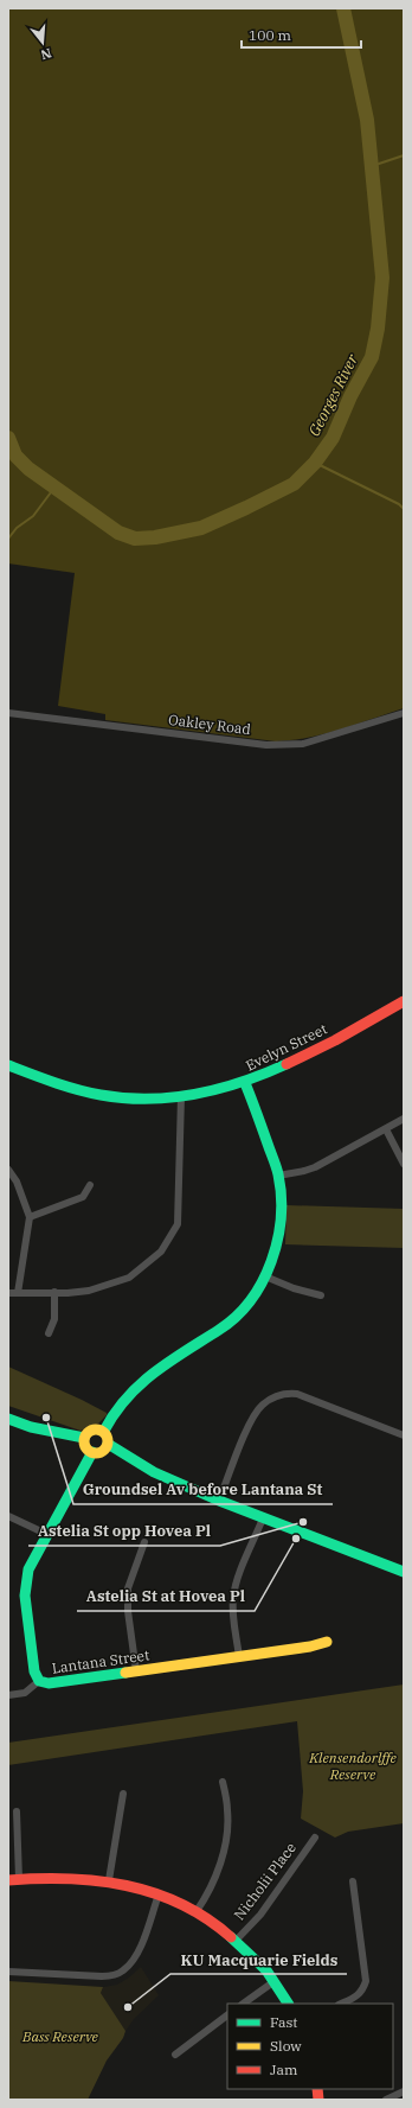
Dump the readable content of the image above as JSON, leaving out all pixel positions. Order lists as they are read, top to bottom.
{
  "streets": {
    "street": [
      "Oakley Road",
      "Evelyn Street",
      "Lantana Street",
      "Nicholii Place"
    ]
  },
  "water": ["Georges River"],
  "parks": ["Klensendorlffe Reserve", "Bass Reserve"],
  "places": [
    "Groundsel Av before Lantana St",
    "Astelia St opp Hovea Pl",
    "Astelia St at Hovea Pl",
    "KU Macquarie Fields"
  ],
  "legend": ["Fast", "Slow", "Jam"],
  "scale_bar": "100 m",
  "north": "bottom"
}
